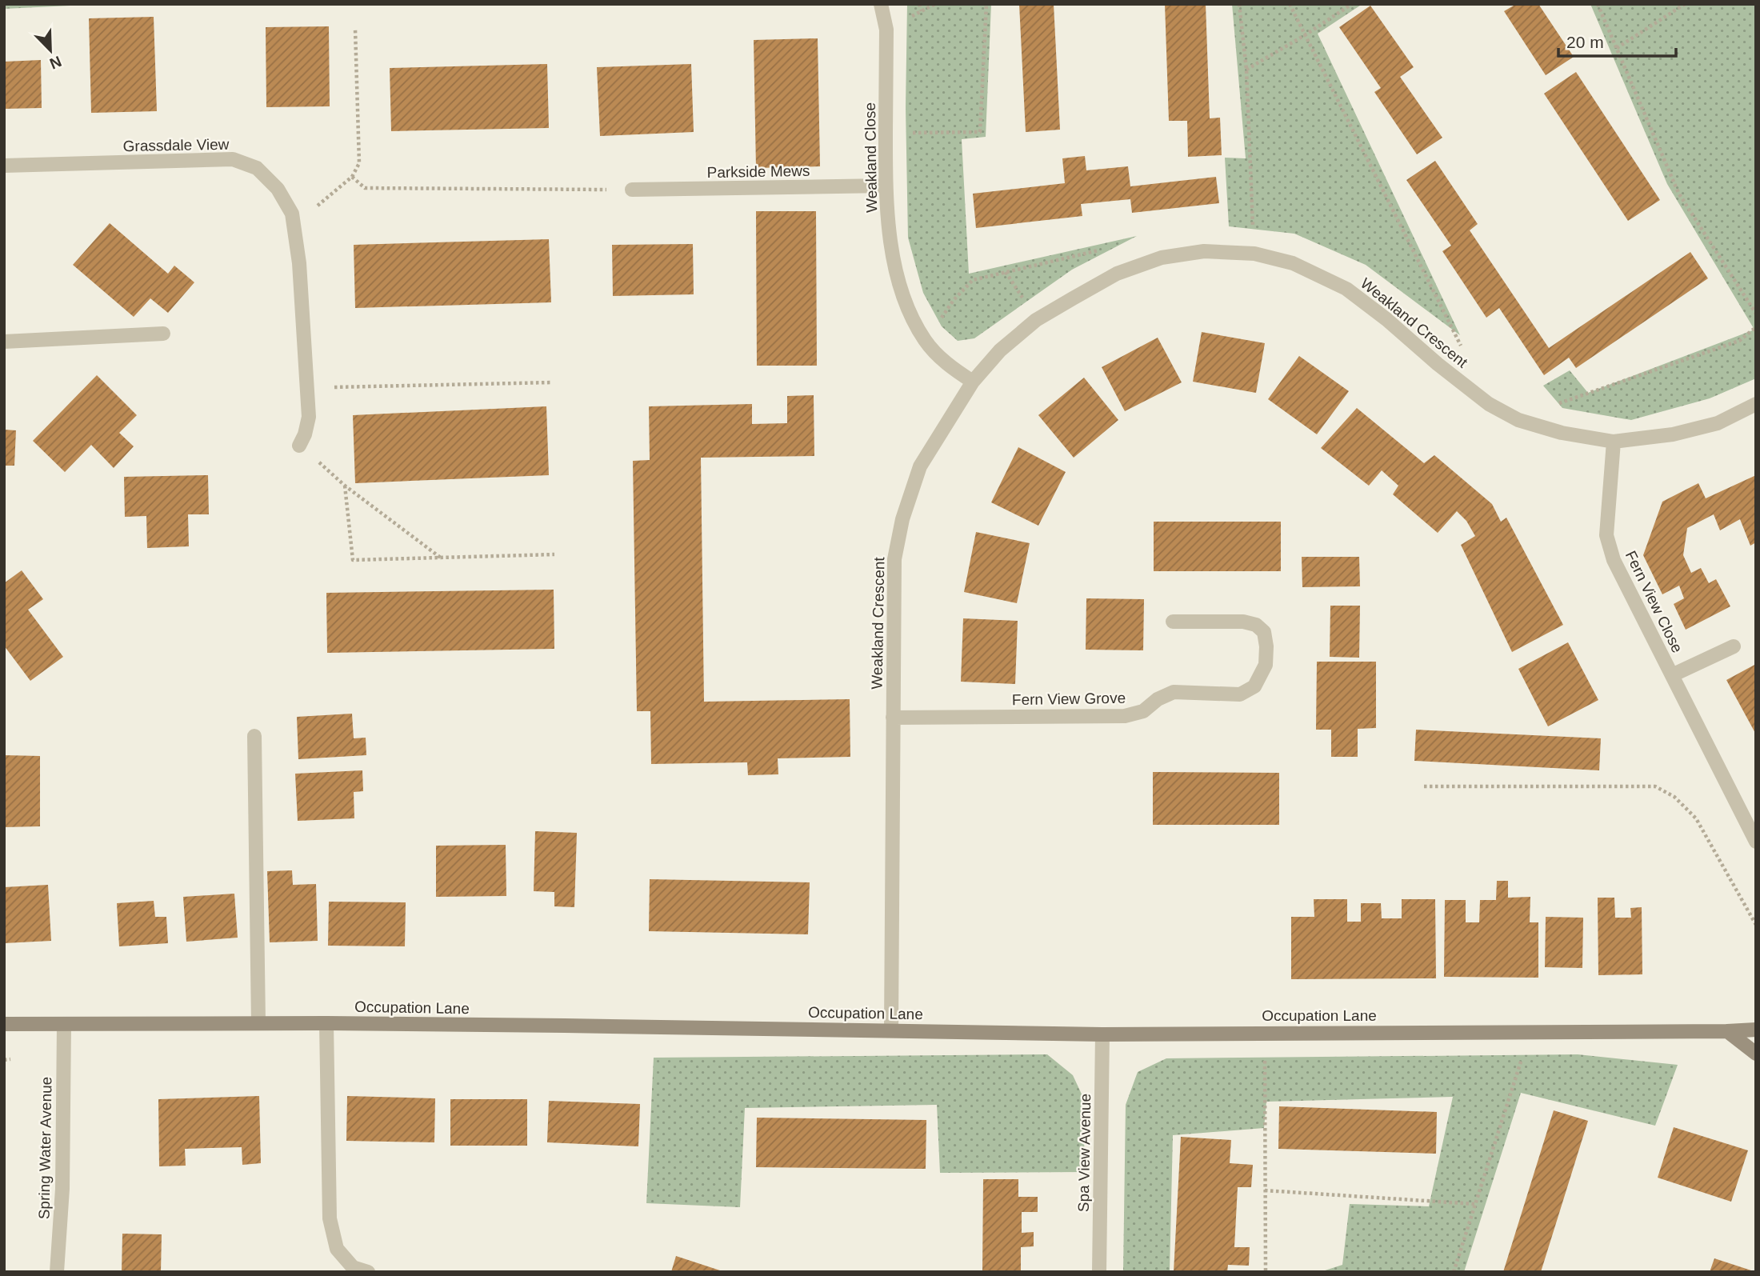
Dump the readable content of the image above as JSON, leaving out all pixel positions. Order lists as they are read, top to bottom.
{
  "streets": {
    "street": [
      "Grassdale View",
      "Weakland Close",
      "Parkside Mews",
      "Weakland Crescent",
      "Fern View Close",
      "Fern View Grove",
      "Occupation Lane",
      "Spring Water Avenue",
      "Spa View Avenue"
    ]
  },
  "crossings": [
    ["Weakland Close", "Parkside Mews"],
    ["Weakland Close", "Weakland Crescent"],
    ["Weakland Crescent", "Fern View Close"],
    ["Weakland Crescent", "Fern View Grove"],
    ["Weakland Crescent", "Occupation Lane"],
    ["Occupation Lane", "Spring Water Avenue"],
    ["Occupation Lane", "Spa View Avenue"]
  ],
  "scale_bar": "20 m",
  "north": "bottom right"
}
